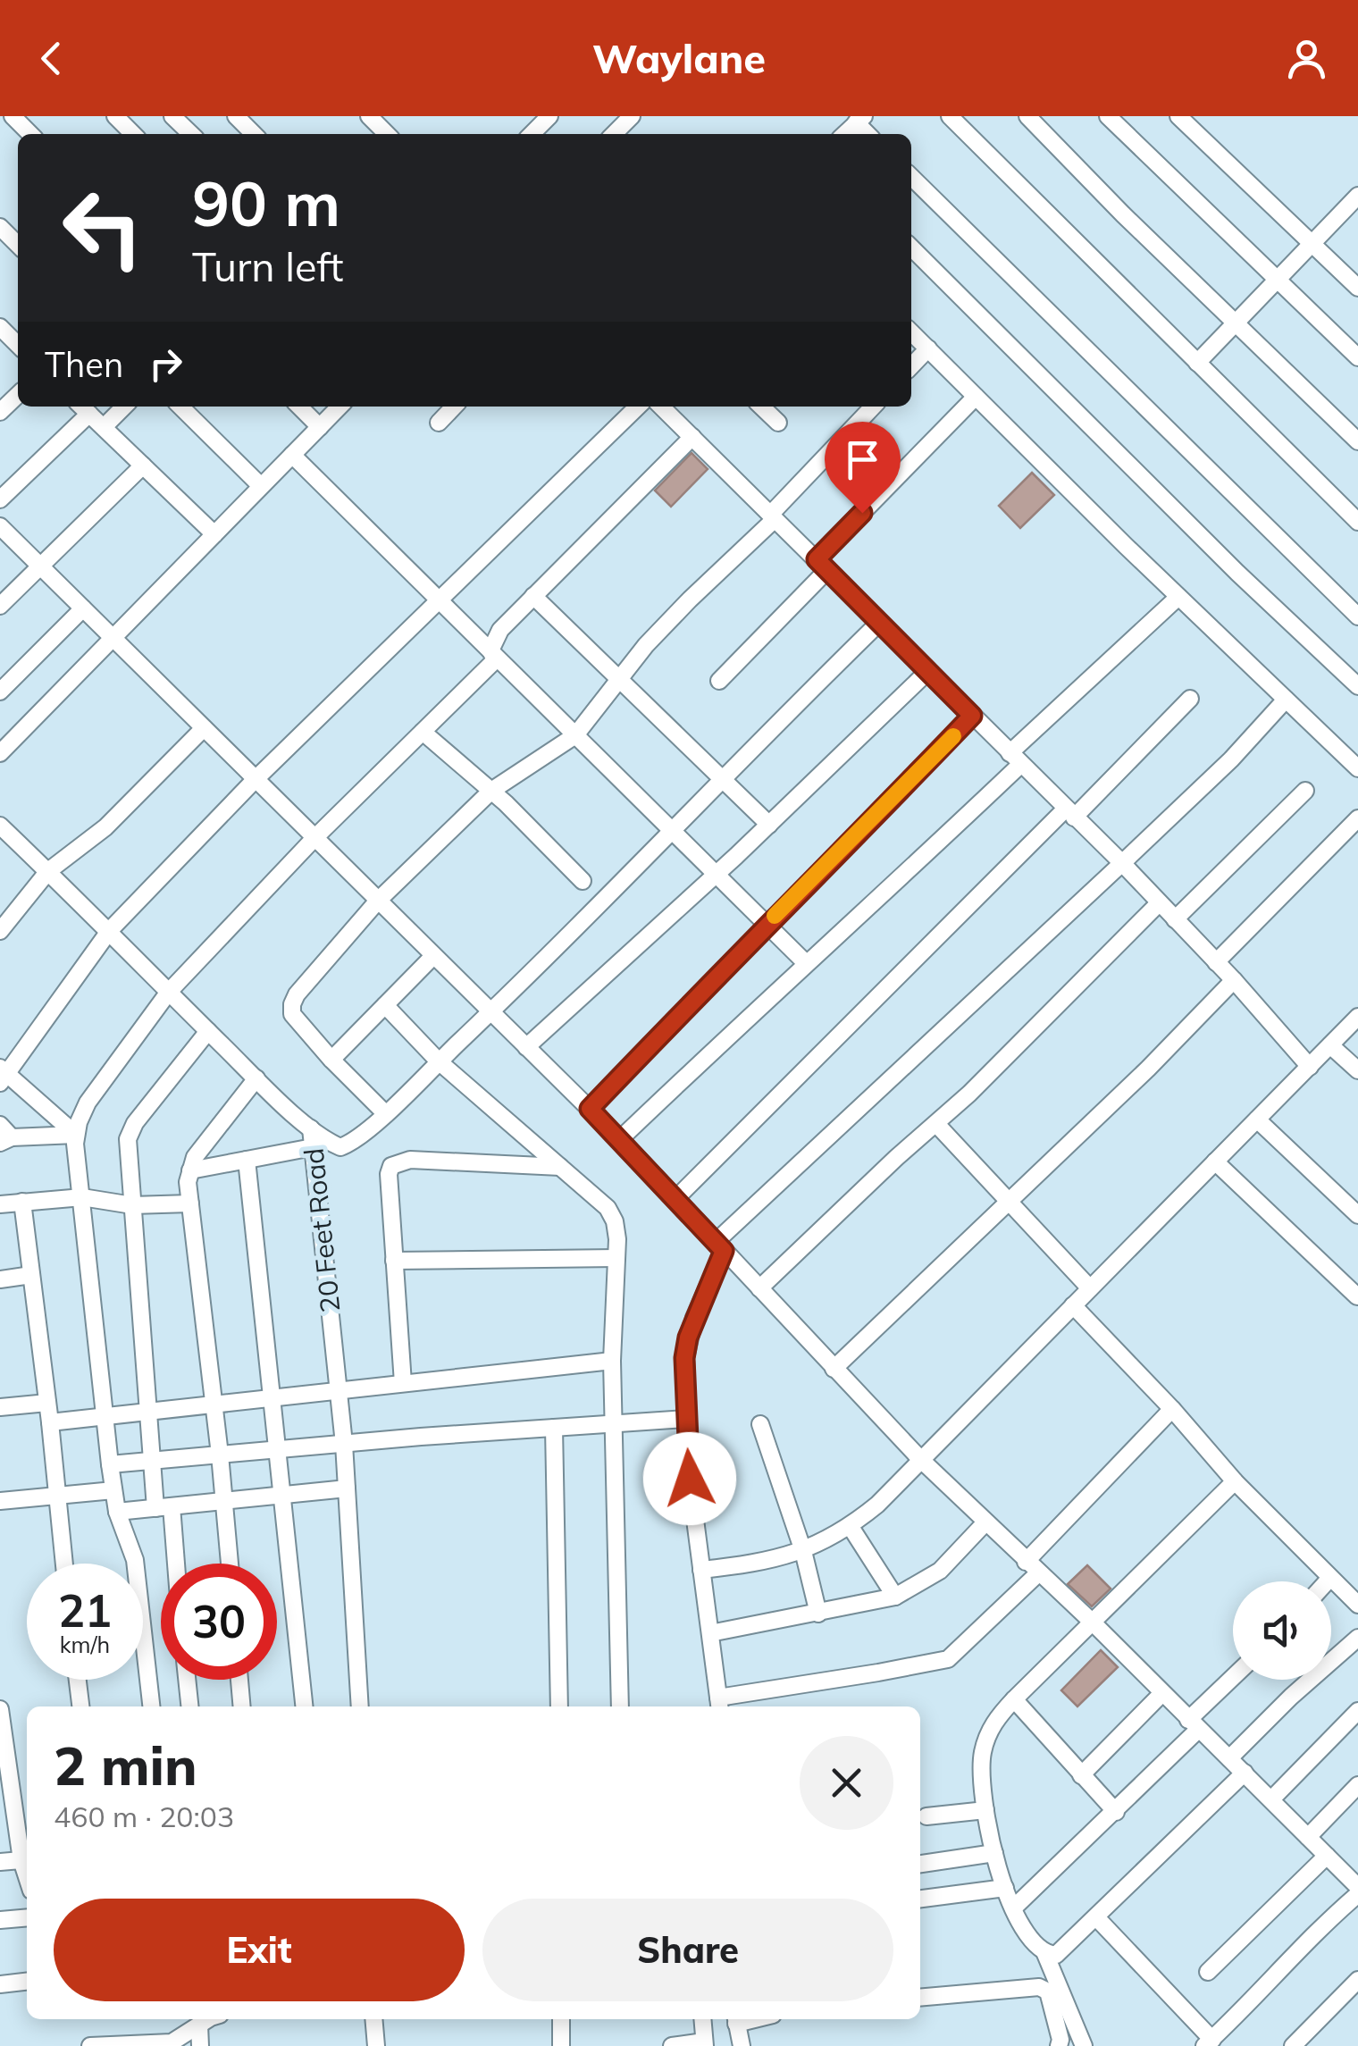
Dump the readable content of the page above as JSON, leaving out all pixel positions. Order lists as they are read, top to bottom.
{
  "streets": {
    "street": ["20 Feet Road"]
  },
  "page": {
    "header": "Waylane",
    "turn": ["90 m", "Turn left"],
    "then": "Then",
    "speed": "21 km/h",
    "limit": "30",
    "heading": ["2 min", "460 m · 20:03"],
    "buttons": ["Exit", "Share"]
  }
}
